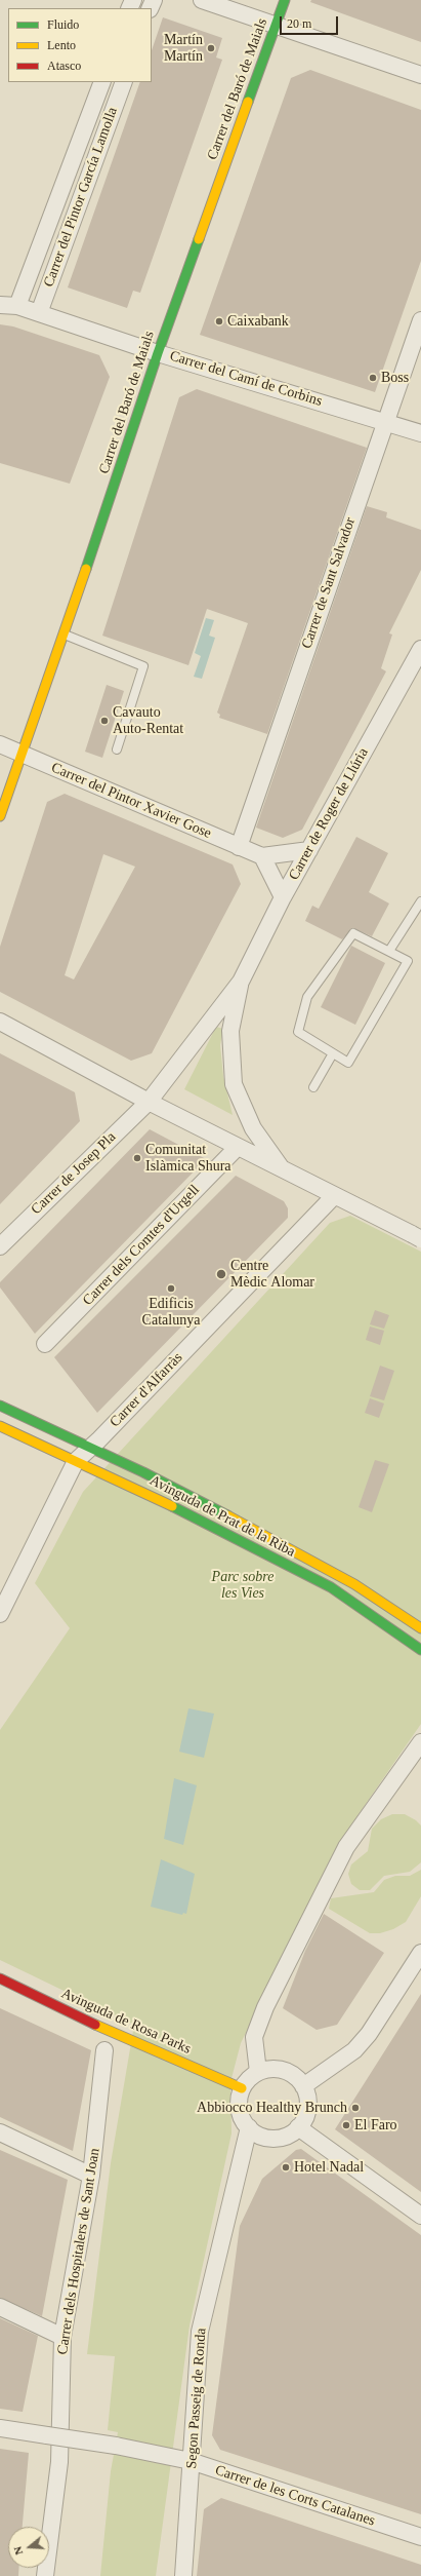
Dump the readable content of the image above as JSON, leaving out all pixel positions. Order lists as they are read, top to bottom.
{
  "streets": {
    "main road": ["Carrer del Baró de Maials", "Avinguda de Prat de la Riba", "Avinguda de Rosa Parks"],
    "street": [
      "Carrer del Pintor García Lamolla",
      "Carrer del Camí de Corbins",
      "Carrer de Sant Salvador",
      "Carrer del Pintor Xavier Gose",
      "Carrer de Roger de Llúria",
      "Carrer de Josep Pla",
      "Carrer dels Comtes d'Urgell",
      "Carrer d'Alfarràs",
      "Carrer dels Hospitalers de Sant Joan",
      "Segon Passeig de Ronda",
      "Carrer de les Corts Catalanes"
    ]
  },
  "crossings": [
    ["Carrer del Baró de Maials", "Carrer del Camí de Corbins"],
    ["Carrer del Baró de Maials", "Carrer del Pintor Xavier Gose"],
    ["Carrer del Pintor García Lamolla", "Carrer del Camí de Corbins"],
    ["Carrer del Camí de Corbins", "Carrer de Sant Salvador"],
    ["Carrer de Sant Salvador", "Carrer del Pintor Xavier Gose"],
    ["Carrer del Pintor Xavier Gose", "Carrer de Roger de Llúria"],
    ["Carrer de Roger de Llúria", "Carrer de Josep Pla"],
    ["Carrer d'Alfarràs", "Avinguda de Prat de la Riba"],
    ["Avinguda de Rosa Parks", "Segon Passeig de Ronda"],
    ["Segon Passeig de Ronda", "Carrer de les Corts Catalanes"]
  ],
  "parks": ["Parc sobre les Vies"],
  "places": [
    "Martín Martín",
    "Caixabank",
    "Boss",
    "Cavauto Auto-Rentat",
    "Comunitat Islàmica Shura",
    "Centre Mèdic Alomar",
    "Edificis Catalunya",
    "Abbiocco Healthy Brunch",
    "El Faro",
    "Hotel Nadal"
  ],
  "legend": ["Fluido", "Lento", "Atasco"],
  "scale_bar": "20 m",
  "north": "left"
}
